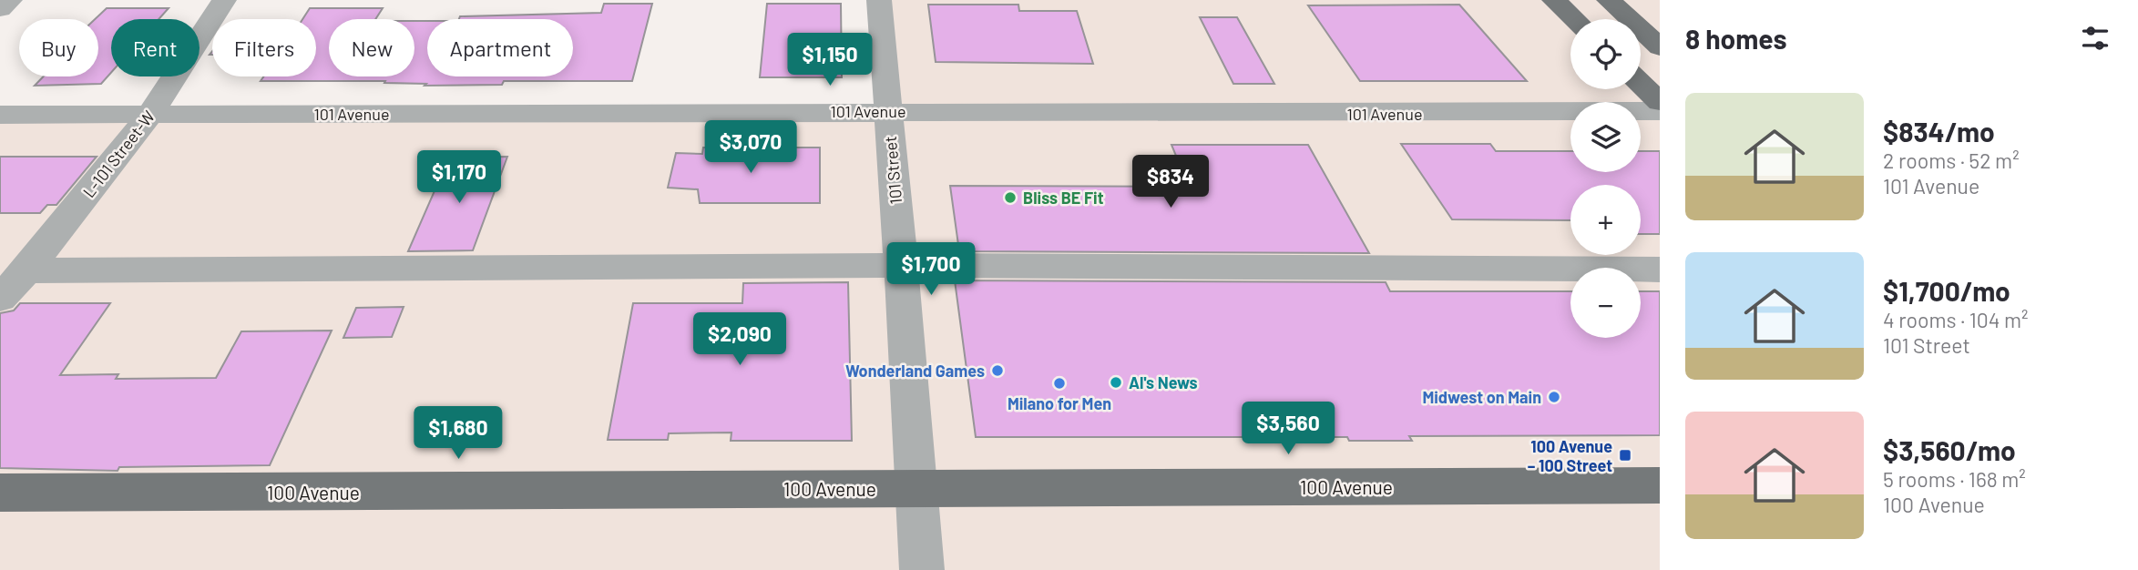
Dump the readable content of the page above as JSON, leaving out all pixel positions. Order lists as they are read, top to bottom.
{
  "streets": {
    "main road": ["100 Avenue"],
    "street": ["101 Avenue", "L-101 Street-W", "101 Street"]
  },
  "crossings": [
    ["101 Avenue", "L-101 Street-W"],
    ["101 Avenue", "101 Street"],
    ["101 Street", "100 Avenue"]
  ],
  "places": {
    "other": [
      "Bliss BE Fit",
      "Wonderland Games",
      "Al's News",
      "Milano for Men",
      "Midwest on Main"
    ],
    "transit": ["100 Avenue – 100 Street"]
  },
  "page": {
    "heading": "8 homes",
    "map_buttons": ["+", "−"],
    "chip": [
      "Buy",
      "Rent",
      "Filters",
      "New",
      "Apartment"
    ],
    "price": [
      "$1,150",
      "$3,070",
      "$1,170",
      "$834",
      "$1,700",
      "$2,090",
      "$3,560",
      "$1,680"
    ],
    "list": [
      {
        "name": "$834/mo",
        "note": "2 rooms · 52 m² · 101 Avenue"
      },
      {
        "name": "$1,700/mo",
        "note": "4 rooms · 104 m² · 101 Street"
      },
      {
        "name": "$3,560/mo",
        "note": "5 rooms · 168 m² · 100 Avenue"
      }
    ]
  }
}
